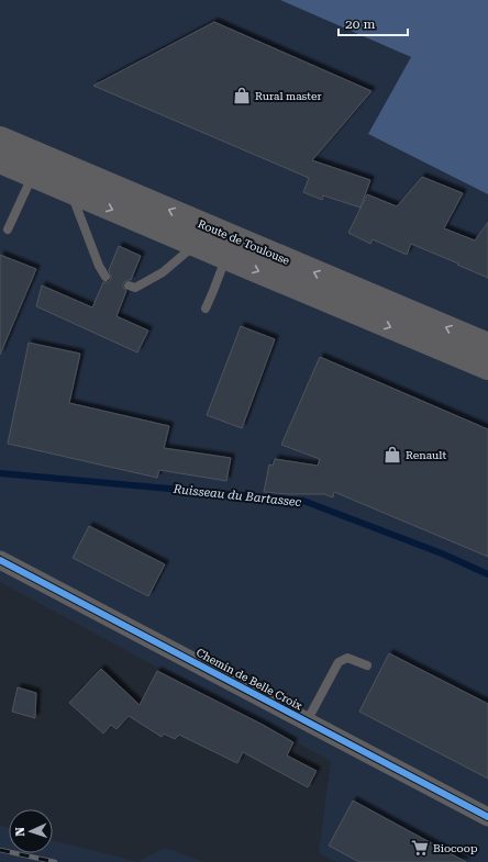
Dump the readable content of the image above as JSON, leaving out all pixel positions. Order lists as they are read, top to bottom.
{
  "streets": {
    "main road": ["Route de Toulouse"],
    "street": ["Chemin de Belle Croix"]
  },
  "water": ["Ruisseau du Bartassec"],
  "places": {
    "shop": ["Rural master", "Renault"],
    "supermarket": ["Biocoop"]
  },
  "scale_bar": "20 m",
  "north": "left"
}
